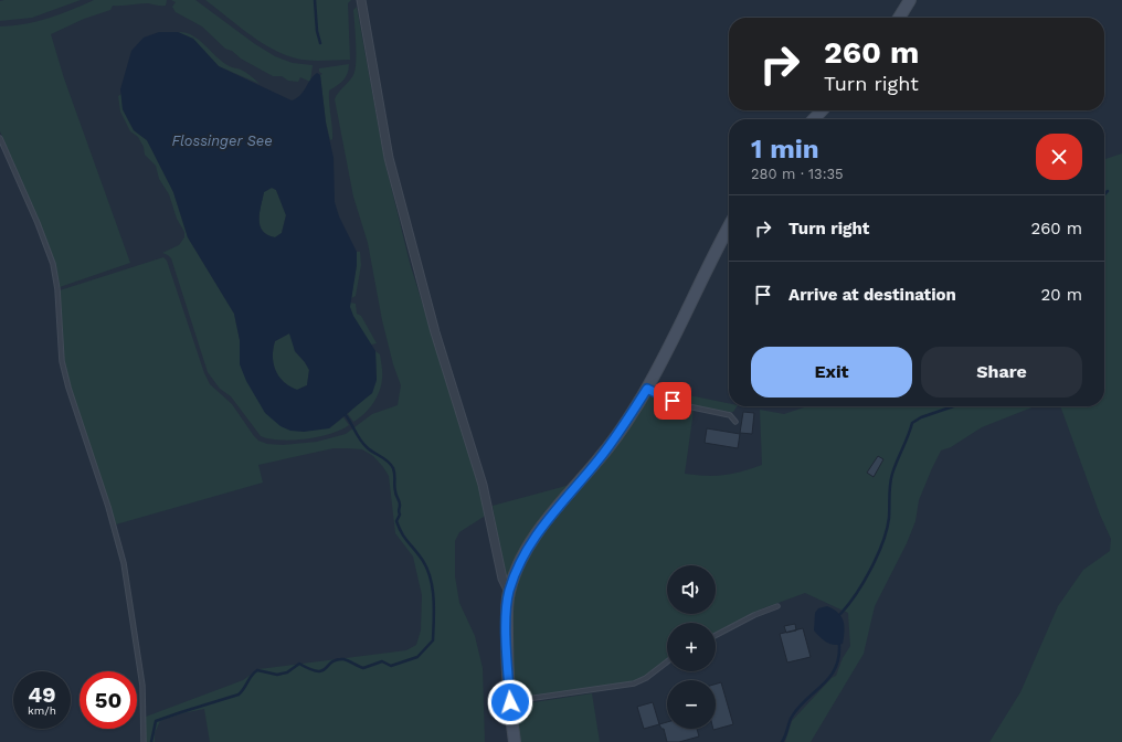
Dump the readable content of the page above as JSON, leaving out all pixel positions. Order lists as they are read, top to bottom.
{
  "water": ["Flossinger See"],
  "page": {
    "turn": ["260 m", "Turn right"],
    "heading": ["1 min", "280 m · 13:35"],
    "list": [
      {
        "name": "Turn right",
        "value": "260 m"
      },
      {
        "name": "Arrive at destination",
        "value": "20 m"
      }
    ],
    "buttons": ["Exit", "Share"],
    "map_buttons": ["+", "−"],
    "speed": "49 km/h",
    "limit": "50"
  }
}
